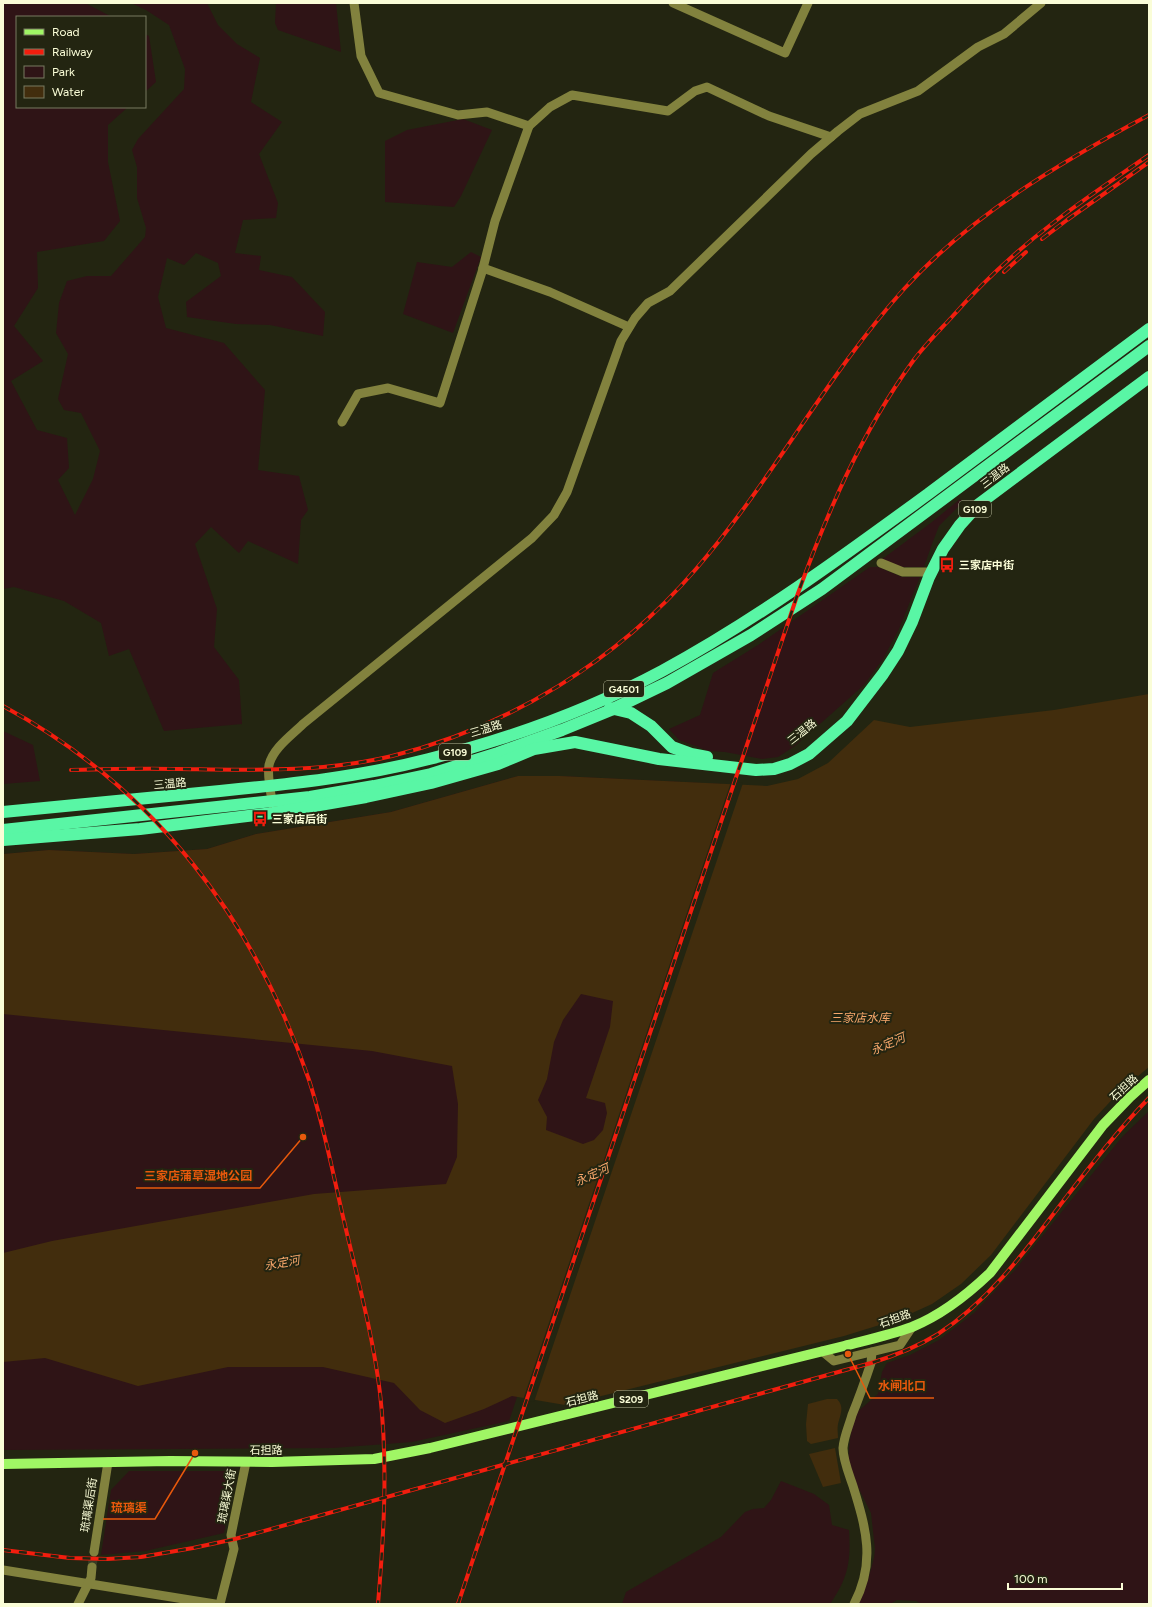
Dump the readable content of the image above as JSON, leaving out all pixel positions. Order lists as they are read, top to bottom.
{
  "streets": {
    "highway": ["三温路", "G109", "G4501"],
    "main road": ["石担路", "S209"],
    "street": ["琉璃渠大街", "琉璃渠后街"]
  },
  "crossings": [
    ["三温路", "G4501"],
    ["石担路", "琉璃渠大街"],
    ["石担路", "琉璃渠后街"]
  ],
  "water": ["三家店水库", "永定河"],
  "places": {
    "bus stop": ["三家店中街", "三家店后街"],
    "other": ["三家店蒲草湿地公园", "水闸北口", "琉璃渠"]
  },
  "legend": [
    "Road",
    "Railway",
    "Park",
    "Water"
  ],
  "scale_bar": "100 m"
}
